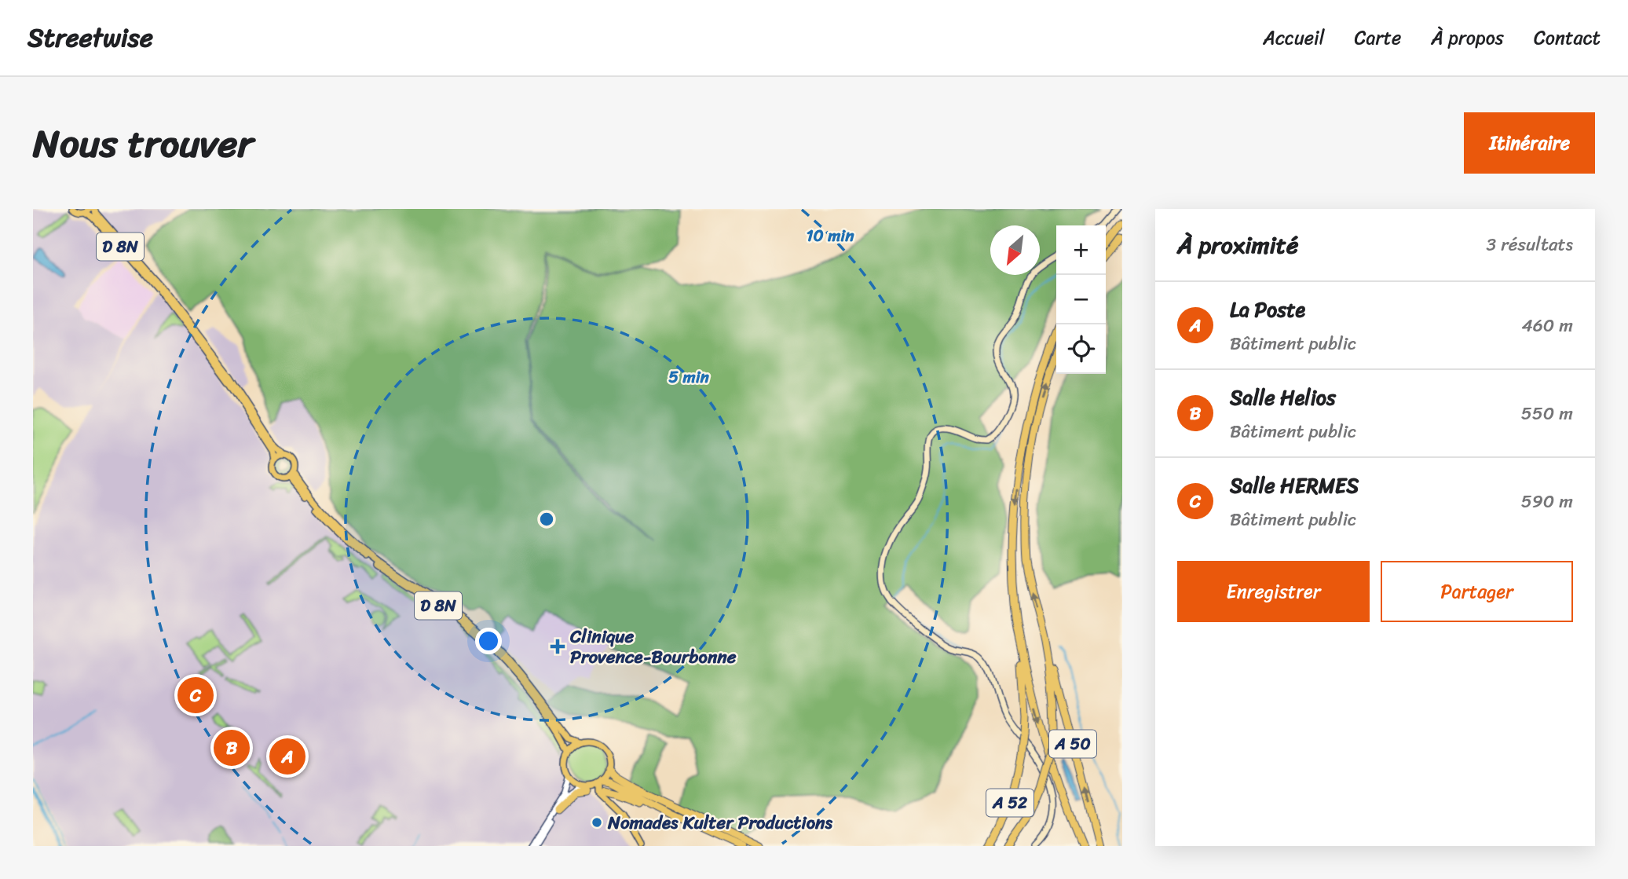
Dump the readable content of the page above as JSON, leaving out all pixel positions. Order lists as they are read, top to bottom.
{
  "streets": {
    "highway": ["A 50", "A 52"],
    "main road": ["D 8N"]
  },
  "crossings": [
    ["A 50", "A 52"]
  ],
  "places": {
    "health": ["Clinique Provence-Bourbonne"],
    "other": ["Nomades Kulter Productions"]
  },
  "north": "bottom left",
  "page": {
    "header": "Streetwise",
    "nav": [
      "Accueil",
      "Carte",
      "À propos",
      "Contact"
    ],
    "title": "Nous trouver",
    "buttons": [
      "Itinéraire",
      ["Enregistrer", "Partager"]
    ],
    "heading": ["À proximité", "3 résultats"],
    "map_buttons": ["+", "−"],
    "list": [
      {
        "mark": "A",
        "name": "La Poste",
        "note": "Bâtiment public",
        "value": "460 m"
      },
      {
        "mark": "B",
        "name": "Salle Helios",
        "note": "Bâtiment public",
        "value": "550 m"
      },
      {
        "mark": "C",
        "name": "Salle HERMES",
        "note": "Bâtiment public",
        "value": "590 m"
      }
    ],
    "pins": ["C", "B", "A"]
  },
  "rings": ["10 min", "5 min"]
}
